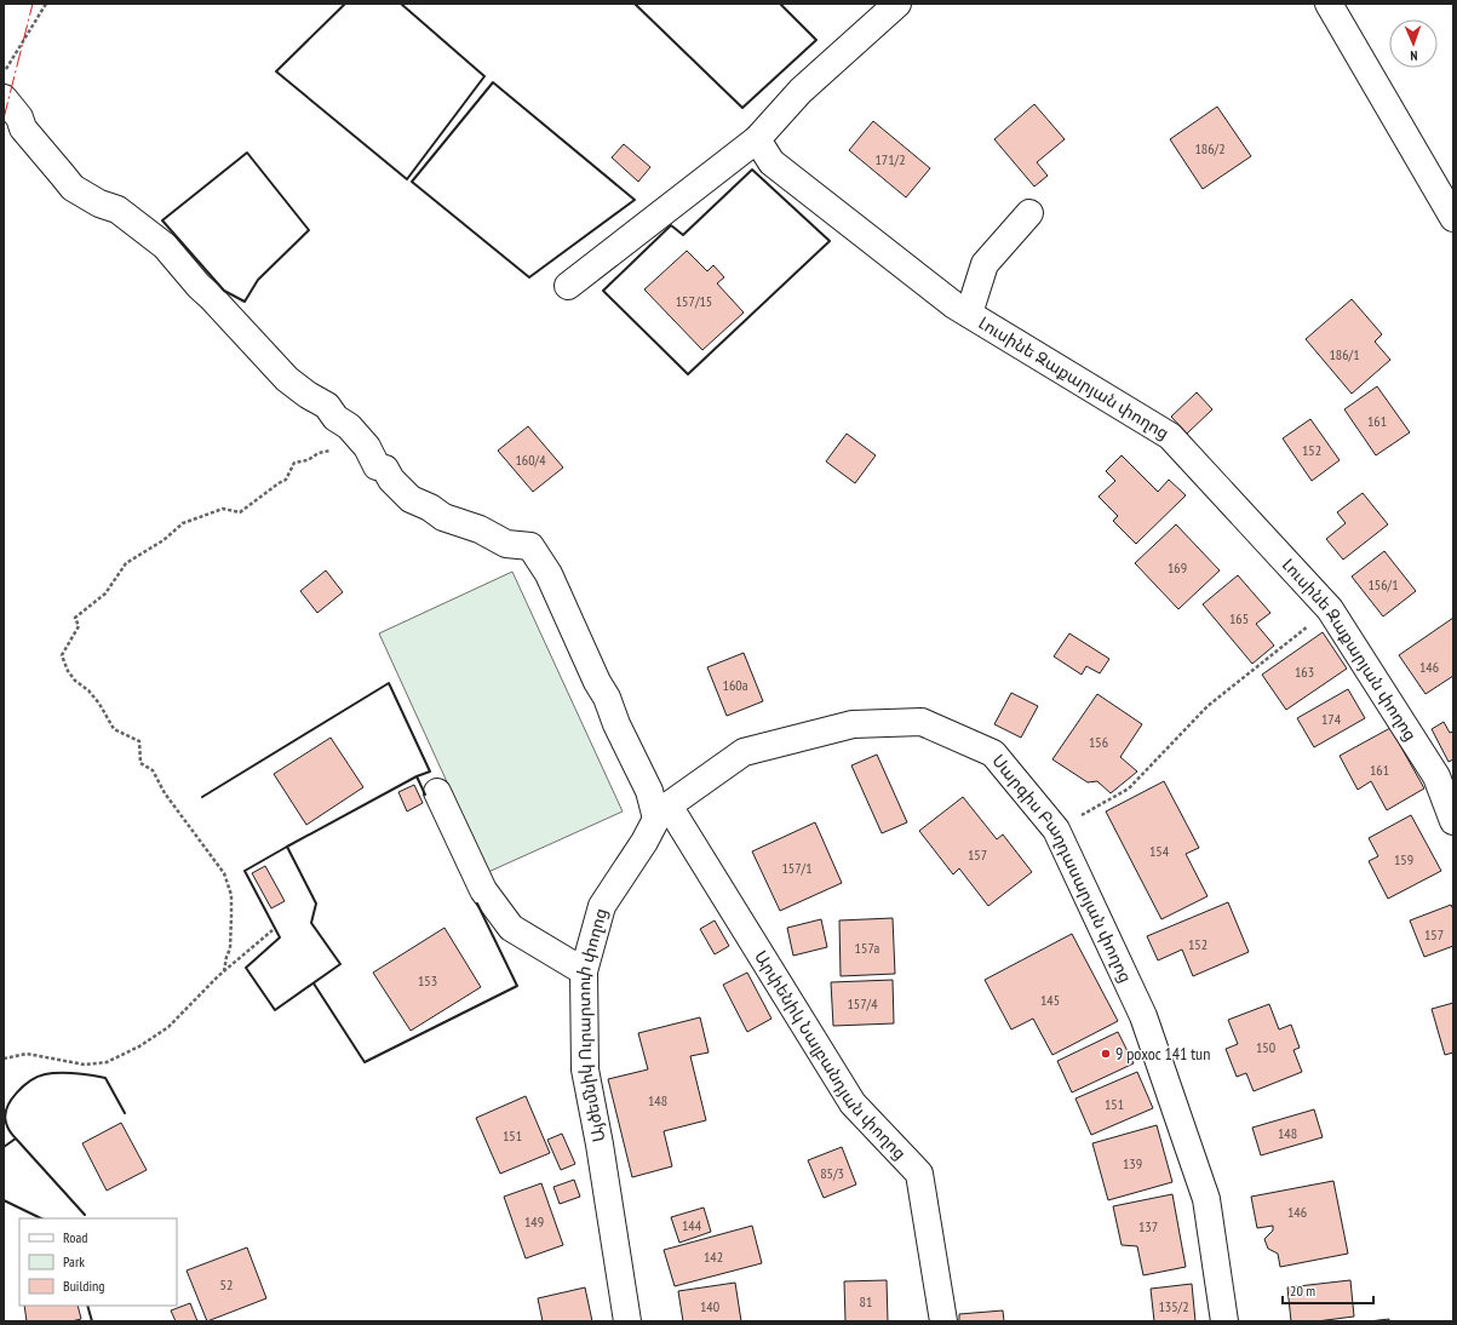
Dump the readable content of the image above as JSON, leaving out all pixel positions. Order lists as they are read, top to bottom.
{
  "streets": {
    "street": [
      "Լուսինե Զաքարյան փողոց",
      "Սարգիս Բաղդասարյան փողոց",
      "Այծեմնիկ Ուրարտուի փողոց",
      "Արփենիկ Նալբանդյան փողոց"
    ]
  },
  "crossings": [
    ["Սարգիս Բաղդասարյան փողոց", "Այծեմնիկ Ուրարտուի փողոց"],
    ["Սարգիս Բաղդասարյան փողոց", "Արփենիկ Նալբանդյան փողոց"],
    ["Այծեմնիկ Ուրարտուի փողոց", "Արփենիկ Նալբանդյան փողոց"]
  ],
  "places": ["9 poxoc 141 tun"],
  "house_numbers": [
    "186/2",
    "171/2",
    "157/15",
    "186/1",
    "161",
    "152",
    "160/4",
    "169",
    "156/1",
    "165",
    "146",
    "163",
    "160a",
    "174",
    "156",
    "161",
    "154",
    "157",
    "159",
    "157/1",
    "157",
    "152",
    "157a",
    "153",
    "145",
    "157/4",
    "150",
    "148",
    "151",
    "148",
    "151",
    "139",
    "85/3",
    "146",
    "149",
    "144",
    "137",
    "142",
    "52",
    "81",
    "140",
    "135/2"
  ],
  "legend": ["Road", "Park", "Building"],
  "scale_bar": "20 m",
  "north": "bottom"
}
